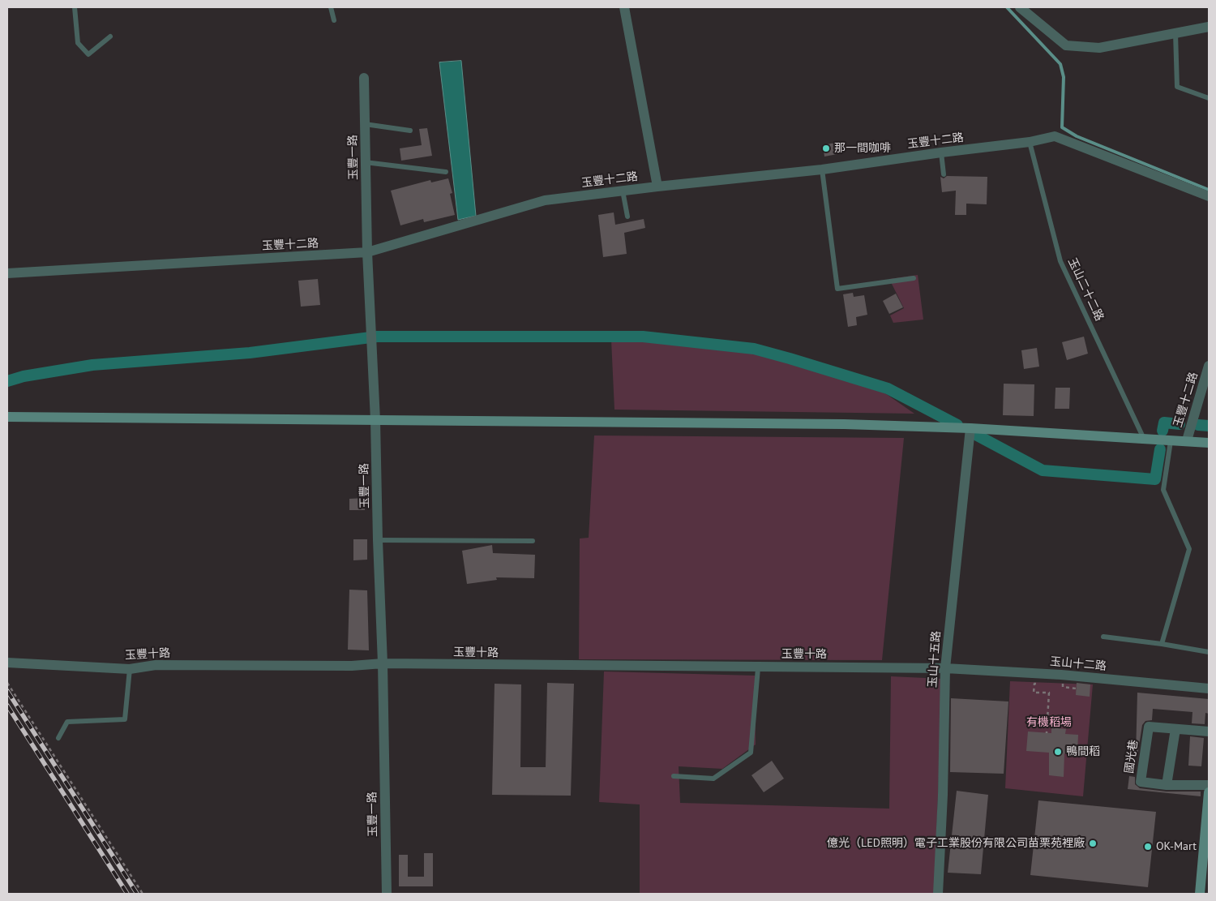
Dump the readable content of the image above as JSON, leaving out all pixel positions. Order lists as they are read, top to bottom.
{
  "streets": {
    "street": [
      "玉豐十二路",
      "玉豐一路",
      "玉豐十路",
      "玉山十五路",
      "玉山十二路",
      "國光巷"
    ],
    "lane": ["玉山二十二路"]
  },
  "crossings": [
    ["玉豐十二路", "玉豐一路"],
    ["玉豐十二路", "玉山二十二路"],
    ["玉豐一路", "玉豐十路"],
    ["玉豐十路", "玉山十五路"],
    ["玉豐十路", "玉山十二路"],
    ["玉山十五路", "玉山十二路"]
  ],
  "parks": ["有機稻場"],
  "places": [
    "那一間咖啡",
    "鴨間稻",
    "億光（LED照明）電子工業股份有限公司苗栗苑裡廠",
    "OK-Mart"
  ]
}
